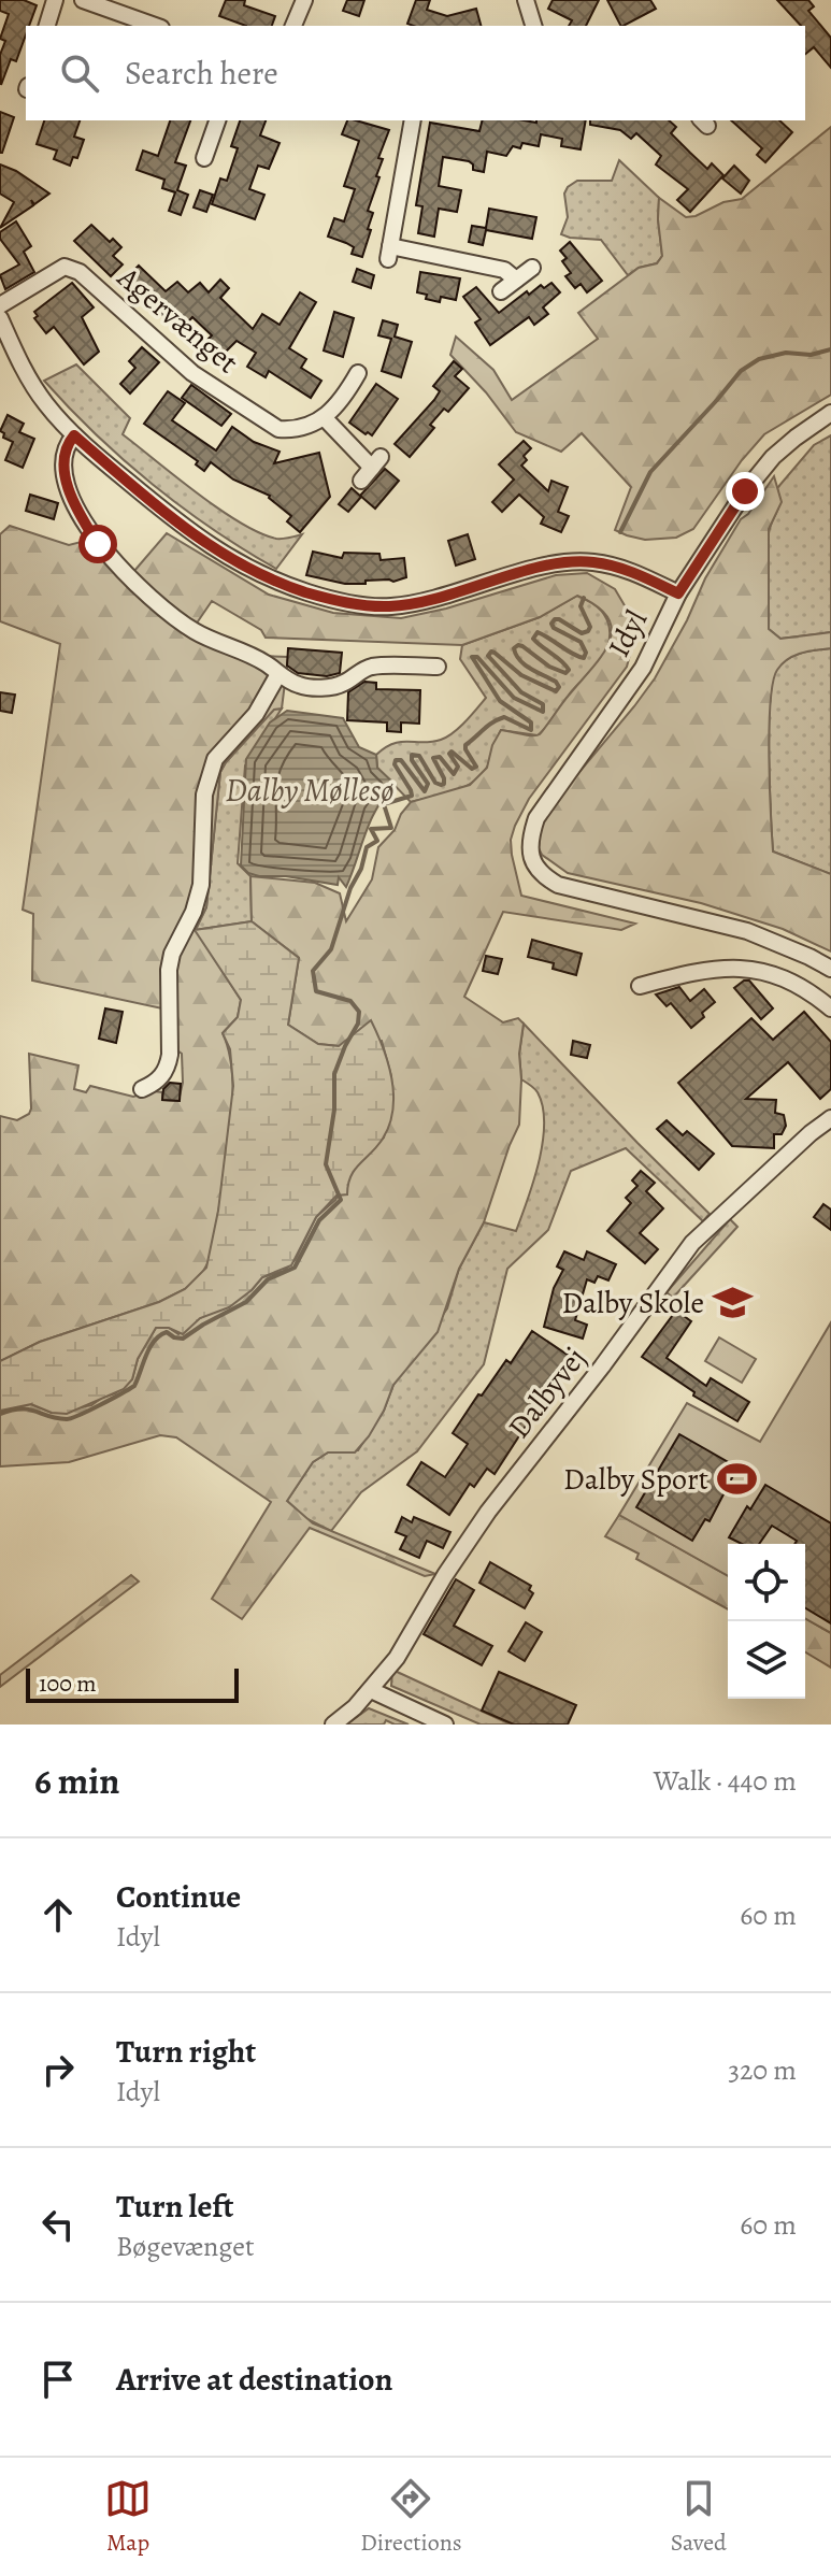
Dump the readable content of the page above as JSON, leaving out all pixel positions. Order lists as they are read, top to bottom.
{
  "streets": {
    "street": ["Agervænget", "Idyl", "Dalbyvej"]
  },
  "water": ["Dalby Møllesø"],
  "places": {
    "school or university": ["Dalby Skole"],
    "sports": ["Dalby Sport"]
  },
  "scale_bar": "100 m",
  "page": {
    "search": "Search here",
    "scale": "100 m",
    "heading": ["6 min", "Walk · 440 m"],
    "list": [
      ["Continue", "Idyl", "60 m"],
      ["Turn right", "Idyl", "320 m"],
      ["Turn left", "Bøgevænget", "60 m"],
      "Arrive at destination"
    ],
    "nav": ["Map", "Directions", "Saved"]
  }
}
